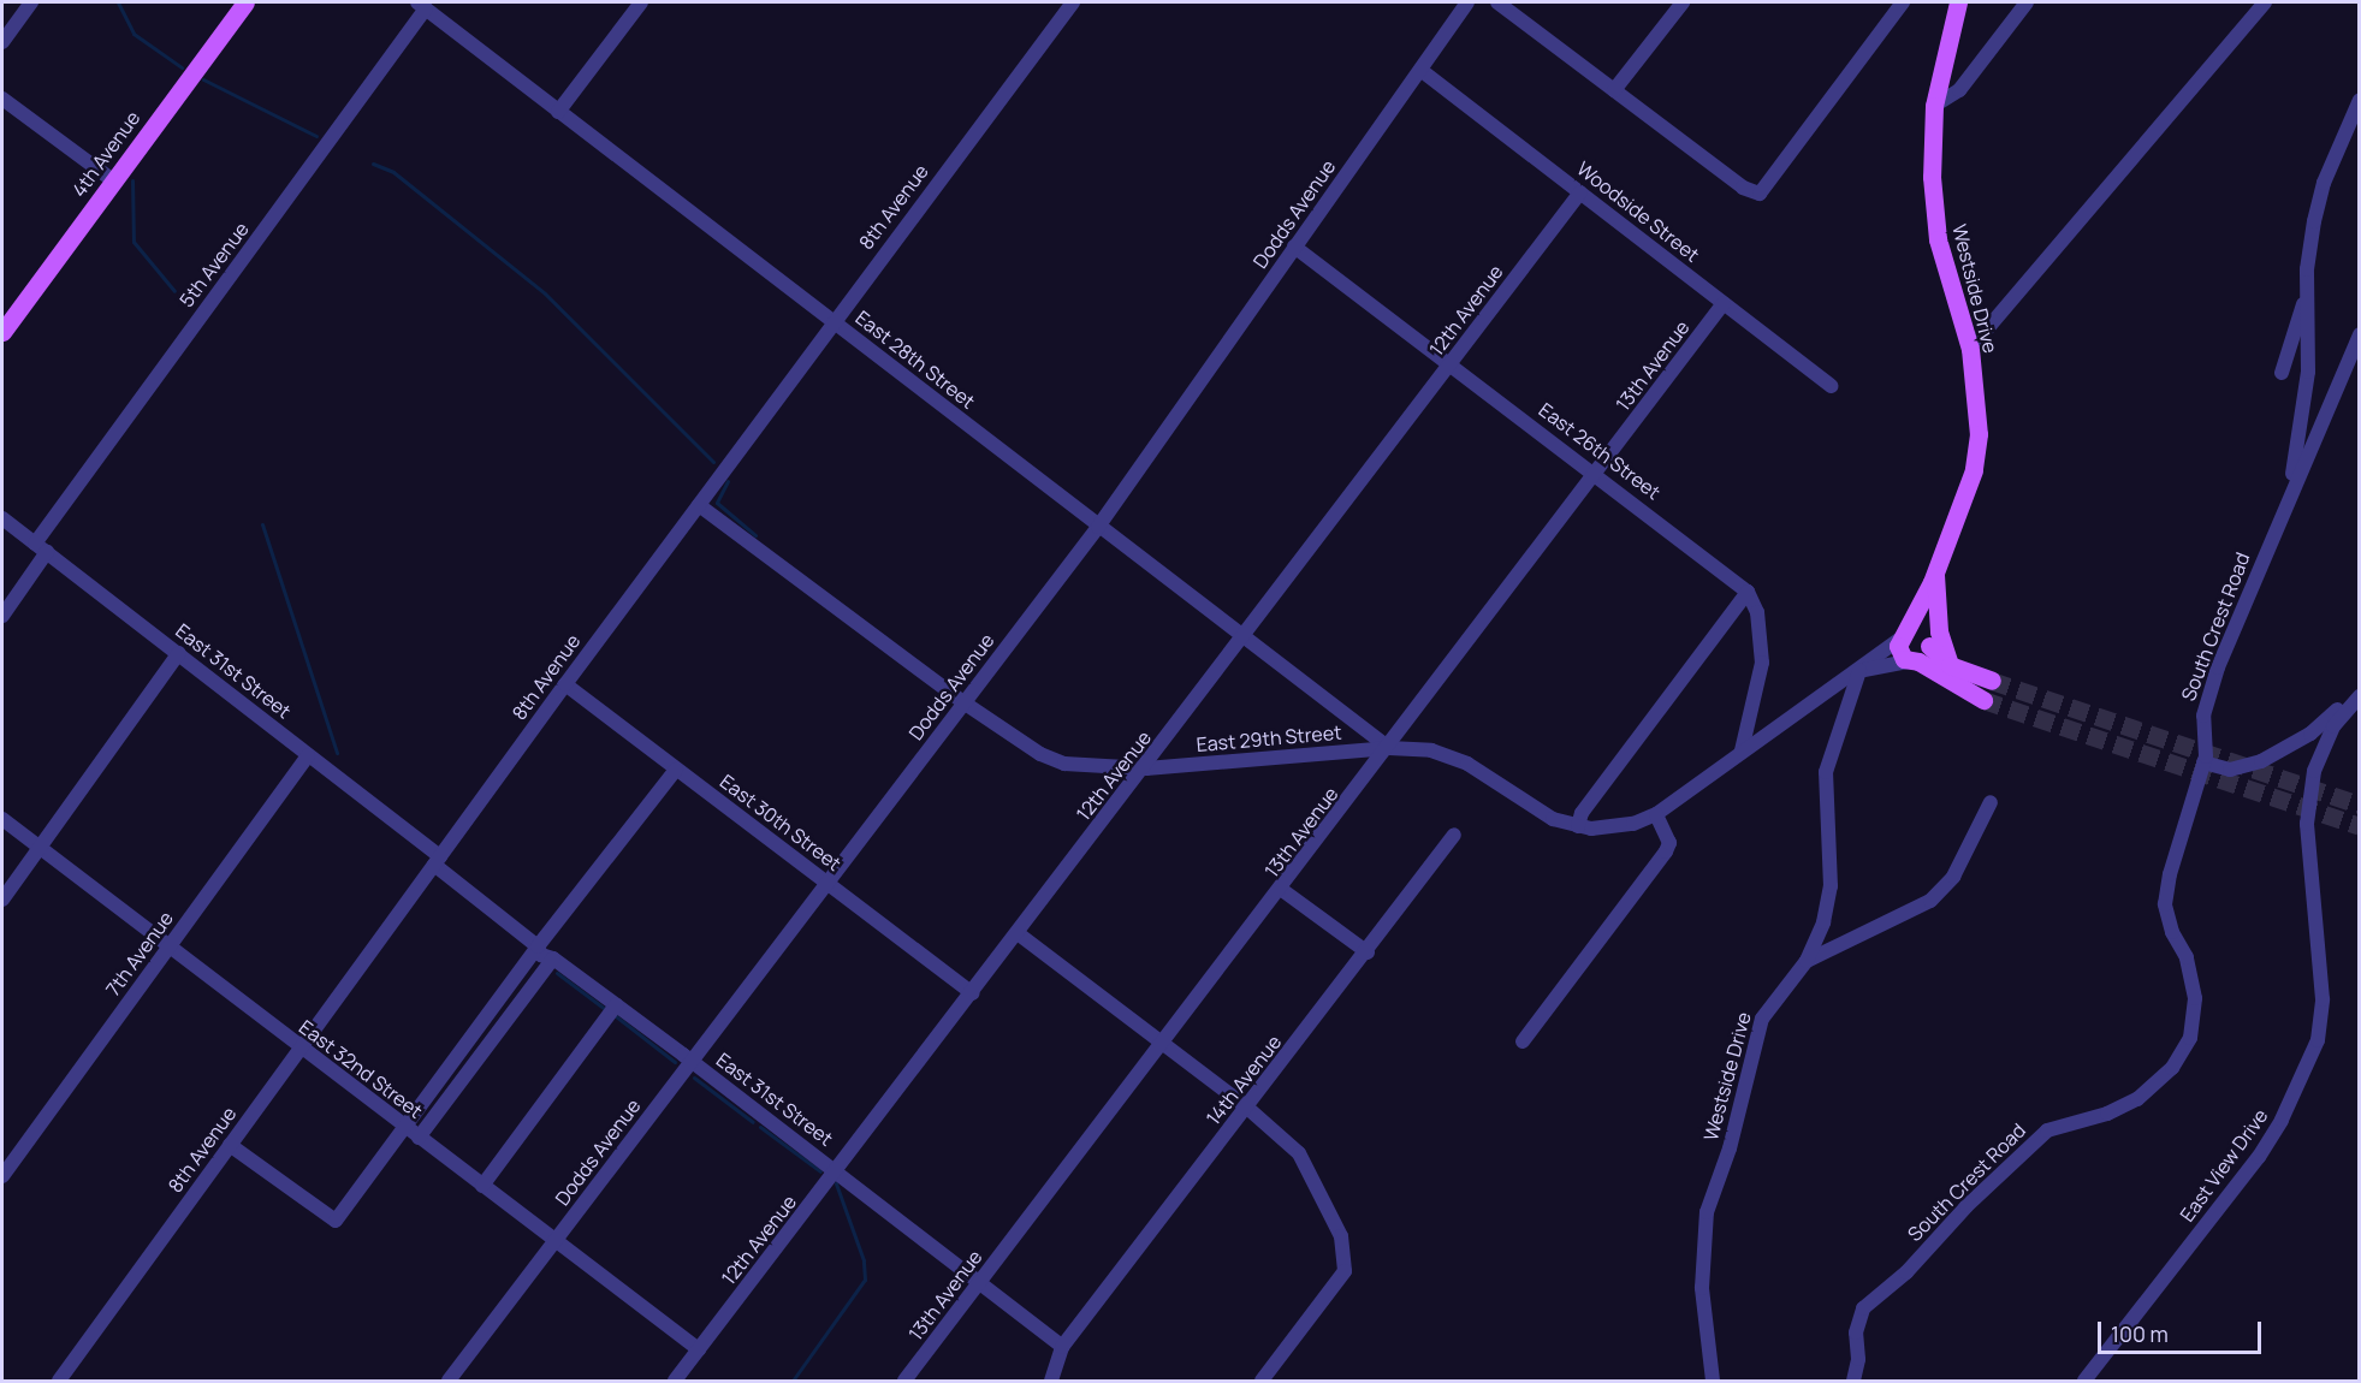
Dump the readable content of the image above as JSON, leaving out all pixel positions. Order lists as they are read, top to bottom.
{
  "streets": {
    "main road": ["4th Avenue", "Westside Drive"],
    "street": [
      "8th Avenue",
      "Woodside Street",
      "Dodds Avenue",
      "5th Avenue",
      "12th Avenue",
      "East 28th Street",
      "13th Avenue",
      "East 26th Street",
      "South Crest Road",
      "East 31st Street",
      "East 29th Street",
      "East 30th Street",
      "7th Avenue",
      "East 32nd Street",
      "14th Avenue",
      "East View Drive"
    ]
  },
  "crossings": [
    ["8th Avenue", "East 28th Street"],
    ["8th Avenue", "East 31st Street"],
    ["8th Avenue", "East 29th Street"],
    ["8th Avenue", "East 30th Street"],
    ["8th Avenue", "East 32nd Street"],
    ["Woodside Street", "Dodds Avenue"],
    ["Woodside Street", "12th Avenue"],
    ["Woodside Street", "13th Avenue"],
    ["Dodds Avenue", "East 28th Street"],
    ["Dodds Avenue", "East 26th Street"],
    ["Dodds Avenue", "East 31st Street"],
    ["Dodds Avenue", "East 29th Street"],
    ["Dodds Avenue", "East 30th Street"],
    ["Dodds Avenue", "East 32nd Street"],
    ["5th Avenue", "East 28th Street"],
    ["5th Avenue", "East 31st Street"],
    ["Westside Drive", "East 29th Street"],
    ["12th Avenue", "East 28th Street"],
    ["12th Avenue", "East 26th Street"],
    ["12th Avenue", "East 31st Street"],
    ["12th Avenue", "East 29th Street"],
    ["12th Avenue", "East 30th Street"],
    ["12th Avenue", "East 32nd Street"],
    ["East 28th Street", "13th Avenue"],
    ["East 28th Street", "East 29th Street"],
    ["13th Avenue", "East 26th Street"],
    ["13th Avenue", "East 31st Street"],
    ["13th Avenue", "East 29th Street"],
    ["East 31st Street", "7th Avenue"],
    ["East 31st Street", "14th Avenue"],
    ["7th Avenue", "East 32nd Street"]
  ],
  "scale_bar": "100 m"
}
